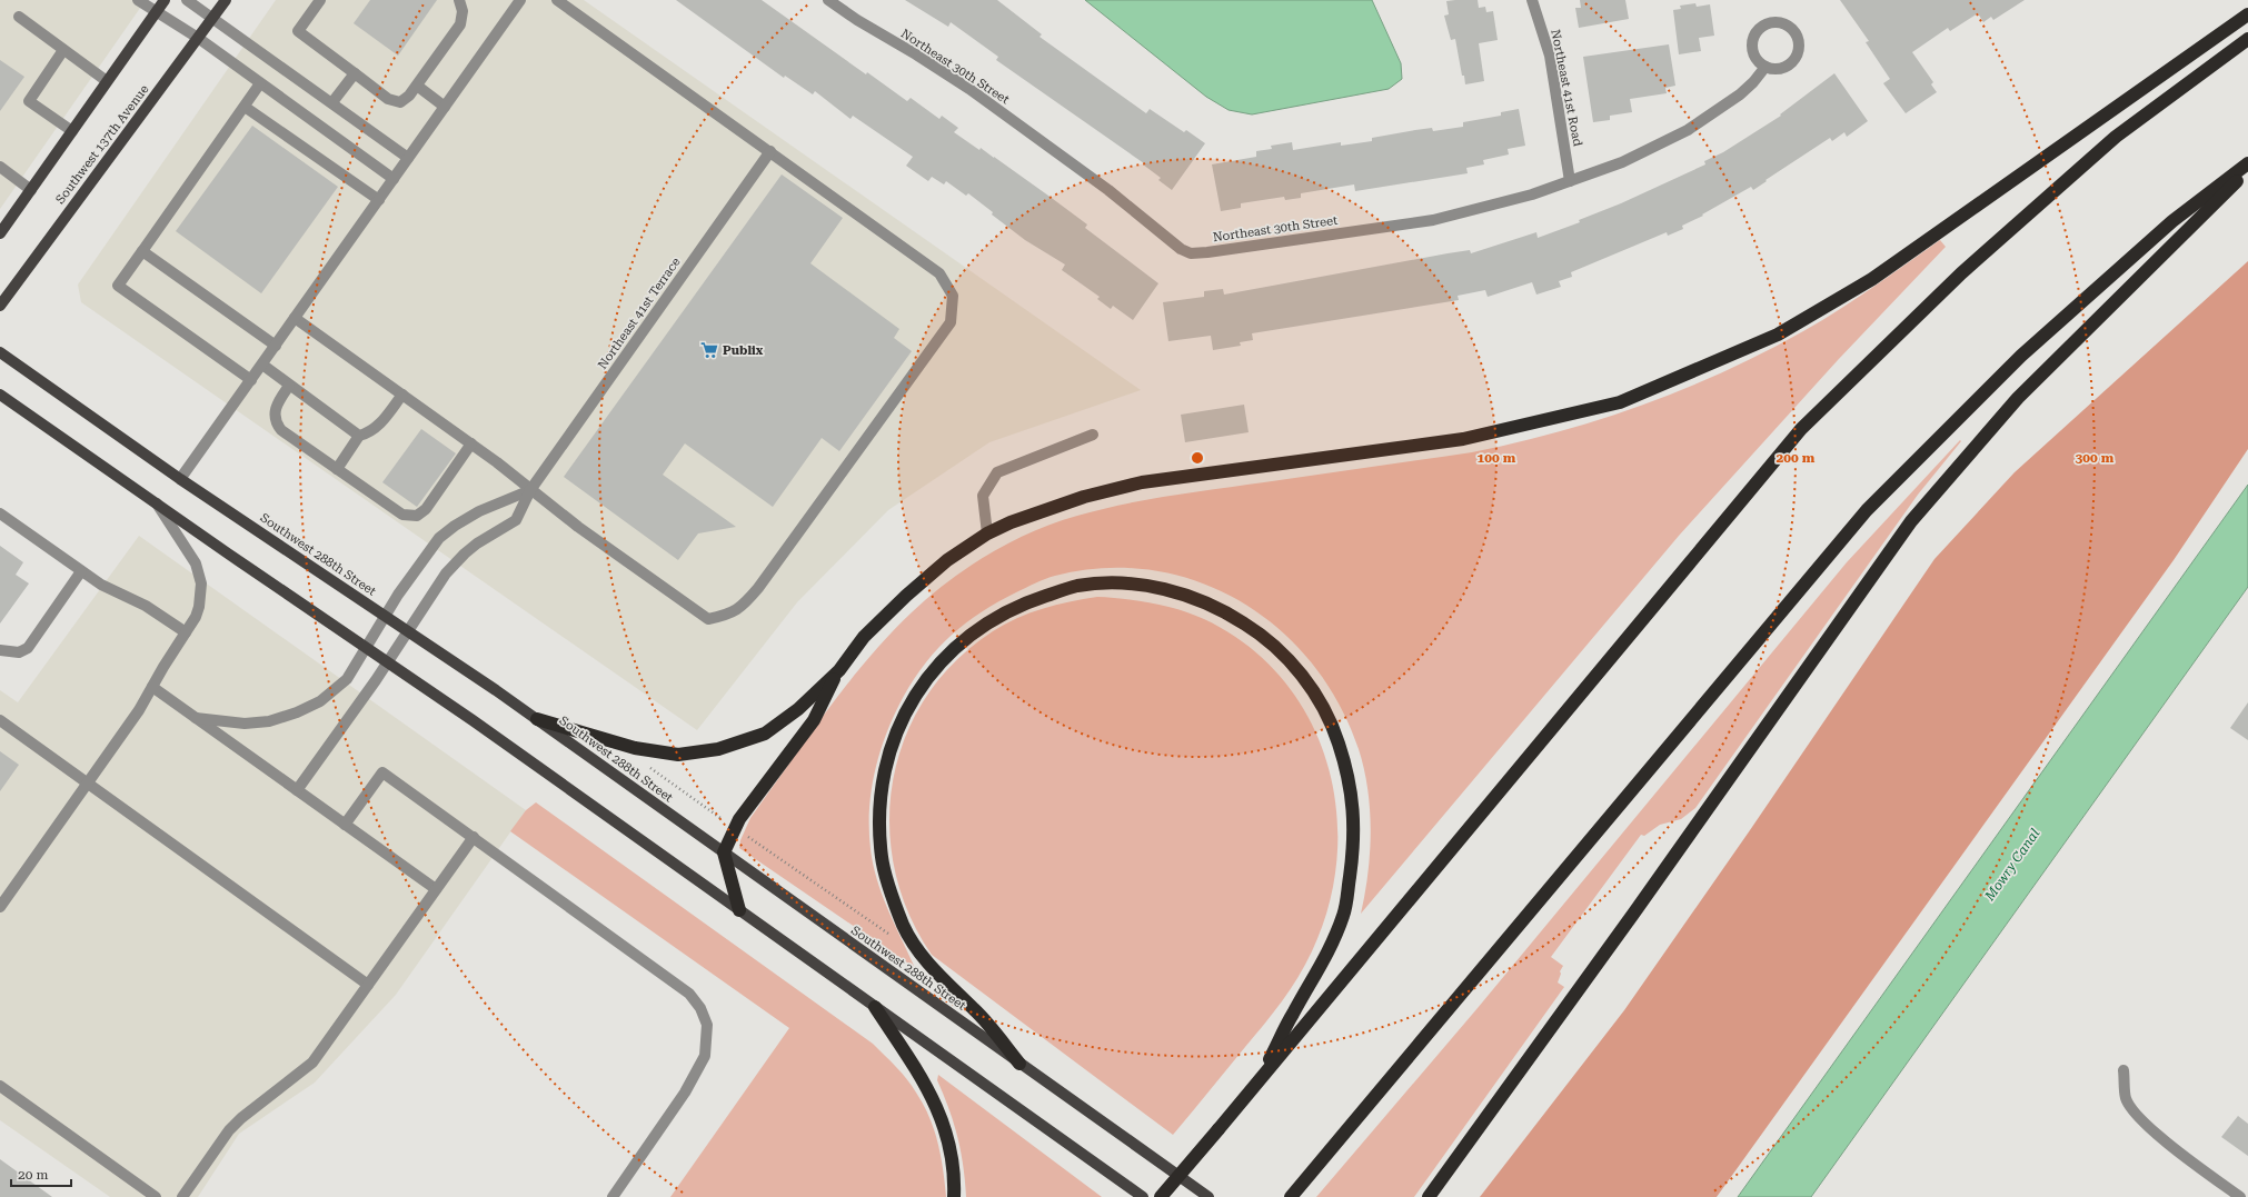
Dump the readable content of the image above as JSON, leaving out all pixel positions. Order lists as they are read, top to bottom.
{
  "streets": {
    "main road": ["Southwest 137th Avenue", "Southwest 288th Street"],
    "street": ["Northeast 30th Street", "Northeast 41st Road", "Northeast 41st Terrace"]
  },
  "crossings": [
    ["Northeast 30th Street", "Northeast 41st Road"],
    ["Northeast 41st Terrace", "Southwest 288th Street"]
  ],
  "water": ["Mowry Canal"],
  "places": {
    "supermarket": ["Publix"]
  },
  "scale_bar": "20 m",
  "rings": ["100 m", "200 m", "300 m"]
}
